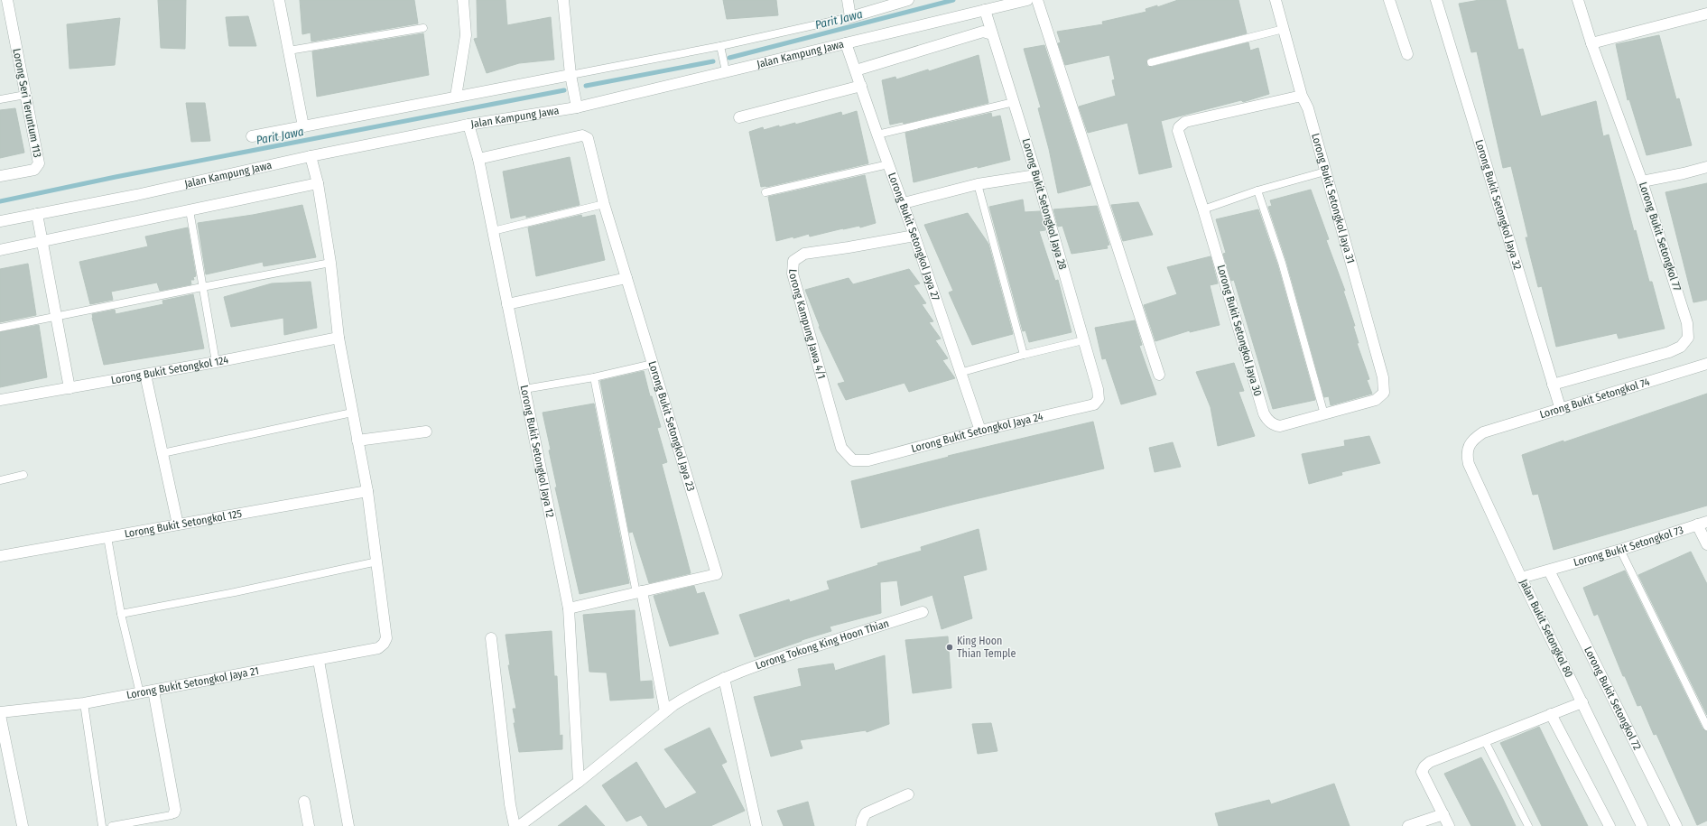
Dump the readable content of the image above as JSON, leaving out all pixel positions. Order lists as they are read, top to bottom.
{
  "streets": {
    "street": [
      "Jalan Kampung Jawa",
      "Lorong Seri Teruntum 113",
      "Lorong Bukit Setongkol Jaya 31",
      "Lorong Bukit Setongkol Jaya 28",
      "Lorong Bukit Setongkol Jaya 32",
      "Lorong Bukit Setongkol Jaya 27",
      "Lorong Bukit Setongkol 77",
      "Lorong Kampung Jawa 4/1",
      "Lorong Bukit Setongkol Jaya 30",
      "Lorong Bukit Setongkol 124",
      "Lorong Bukit Setongkol 74",
      "Lorong Bukit Setongkol Jaya 23",
      "Lorong Bukit Setongkol Jaya 24",
      "Lorong Bukit Setongkol Jaya 12",
      "Lorong Bukit Setongkol 125",
      "Lorong Bukit Setongkol 73",
      "Jalan Bukit Setongkol 80",
      "Lorong Tokong King Hoon Thian",
      "Lorong Bukit Setongkol Jaya 21",
      "Lorong Bukit Setongkol 72"
    ]
  },
  "crossings": [
    ["Jalan Kampung Jawa", "Lorong Bukit Setongkol Jaya 28"],
    ["Jalan Kampung Jawa", "Lorong Bukit Setongkol Jaya 27"],
    ["Jalan Kampung Jawa", "Lorong Bukit Setongkol Jaya 12"],
    ["Lorong Bukit Setongkol Jaya 31", "Lorong Bukit Setongkol Jaya 30"],
    ["Lorong Bukit Setongkol Jaya 28", "Lorong Bukit Setongkol Jaya 24"],
    ["Lorong Bukit Setongkol Jaya 32", "Lorong Bukit Setongkol 77"],
    ["Lorong Bukit Setongkol Jaya 32", "Lorong Bukit Setongkol 74"],
    ["Lorong Bukit Setongkol Jaya 27", "Lorong Kampung Jawa 4/1"],
    ["Lorong Bukit Setongkol Jaya 27", "Lorong Bukit Setongkol Jaya 24"],
    ["Lorong Kampung Jawa 4/1", "Lorong Bukit Setongkol Jaya 24"],
    ["Lorong Bukit Setongkol 74", "Jalan Bukit Setongkol 80"],
    ["Lorong Bukit Setongkol Jaya 23", "Lorong Bukit Setongkol Jaya 12"],
    ["Lorong Bukit Setongkol Jaya 12", "Lorong Tokong King Hoon Thian"],
    ["Lorong Bukit Setongkol 73", "Jalan Bukit Setongkol 80"],
    ["Lorong Bukit Setongkol 73", "Lorong Bukit Setongkol 72"]
  ],
  "water": ["Parit Jawa"],
  "places": ["King Hoon Thian Temple"]
}
